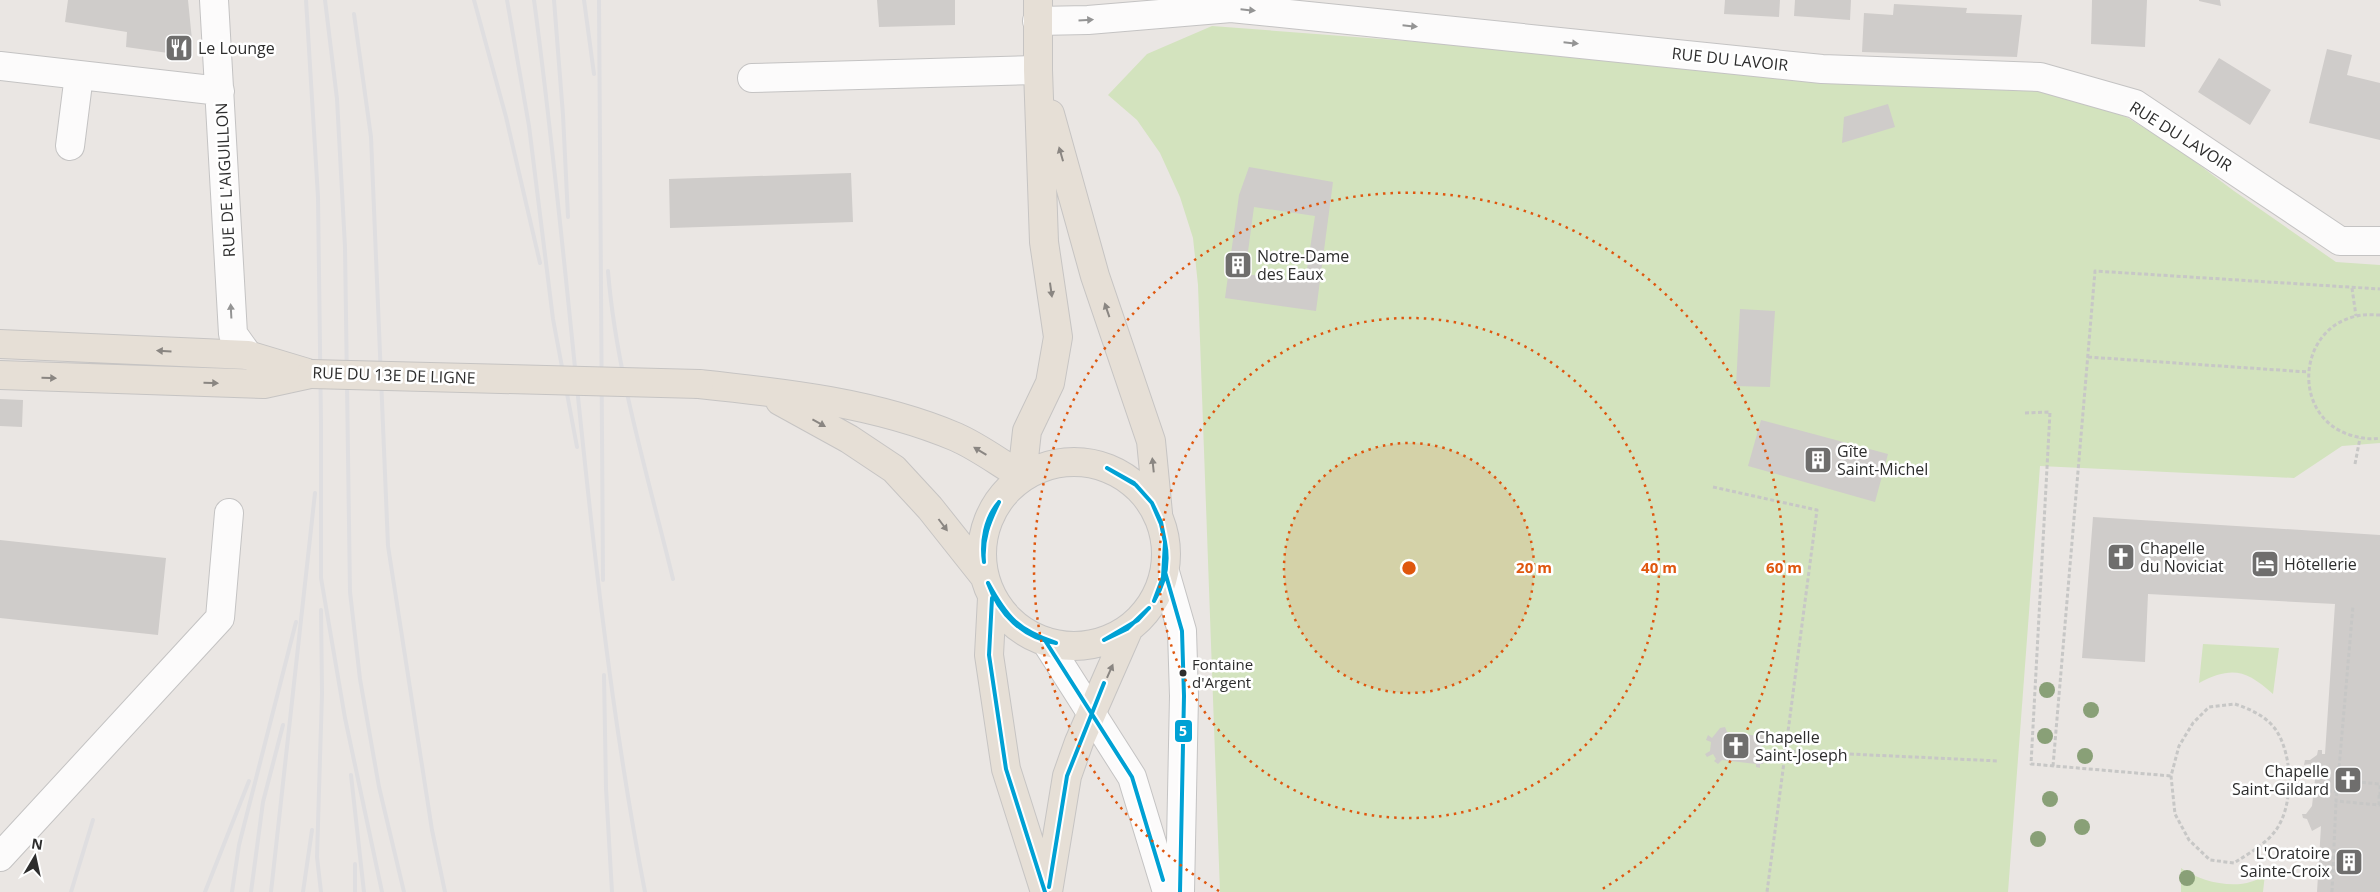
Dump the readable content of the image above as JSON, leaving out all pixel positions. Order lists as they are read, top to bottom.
{
  "streets": {
    "main road": ["RUE DU 13E DE LIGNE"],
    "street": ["RUE DU LAVOIR", "RUE DE L'AIGUILLON"]
  },
  "crossings": [
    ["RUE DE L'AIGUILLON", "RUE DU 13E DE LIGNE"]
  ],
  "one_way": ["RUE DU LAVOIR", "RUE DE L'AIGUILLON"],
  "places": {
    "restaurant": ["Le Lounge"],
    "building": ["Notre-Dame des Eaux", "Gîte Saint-Michel", "L'Oratoire Sainte-Croix"],
    "church": ["Chapelle du Noviciat", "Chapelle Saint-Joseph", "Chapelle Saint-Gildard"],
    "hotel": ["Hôtellerie"],
    "other": ["Fontaine d'Argent"]
  },
  "lines": ["transit line 5"],
  "north": "top",
  "rings": ["20 m", "40 m", "60 m"]
}
